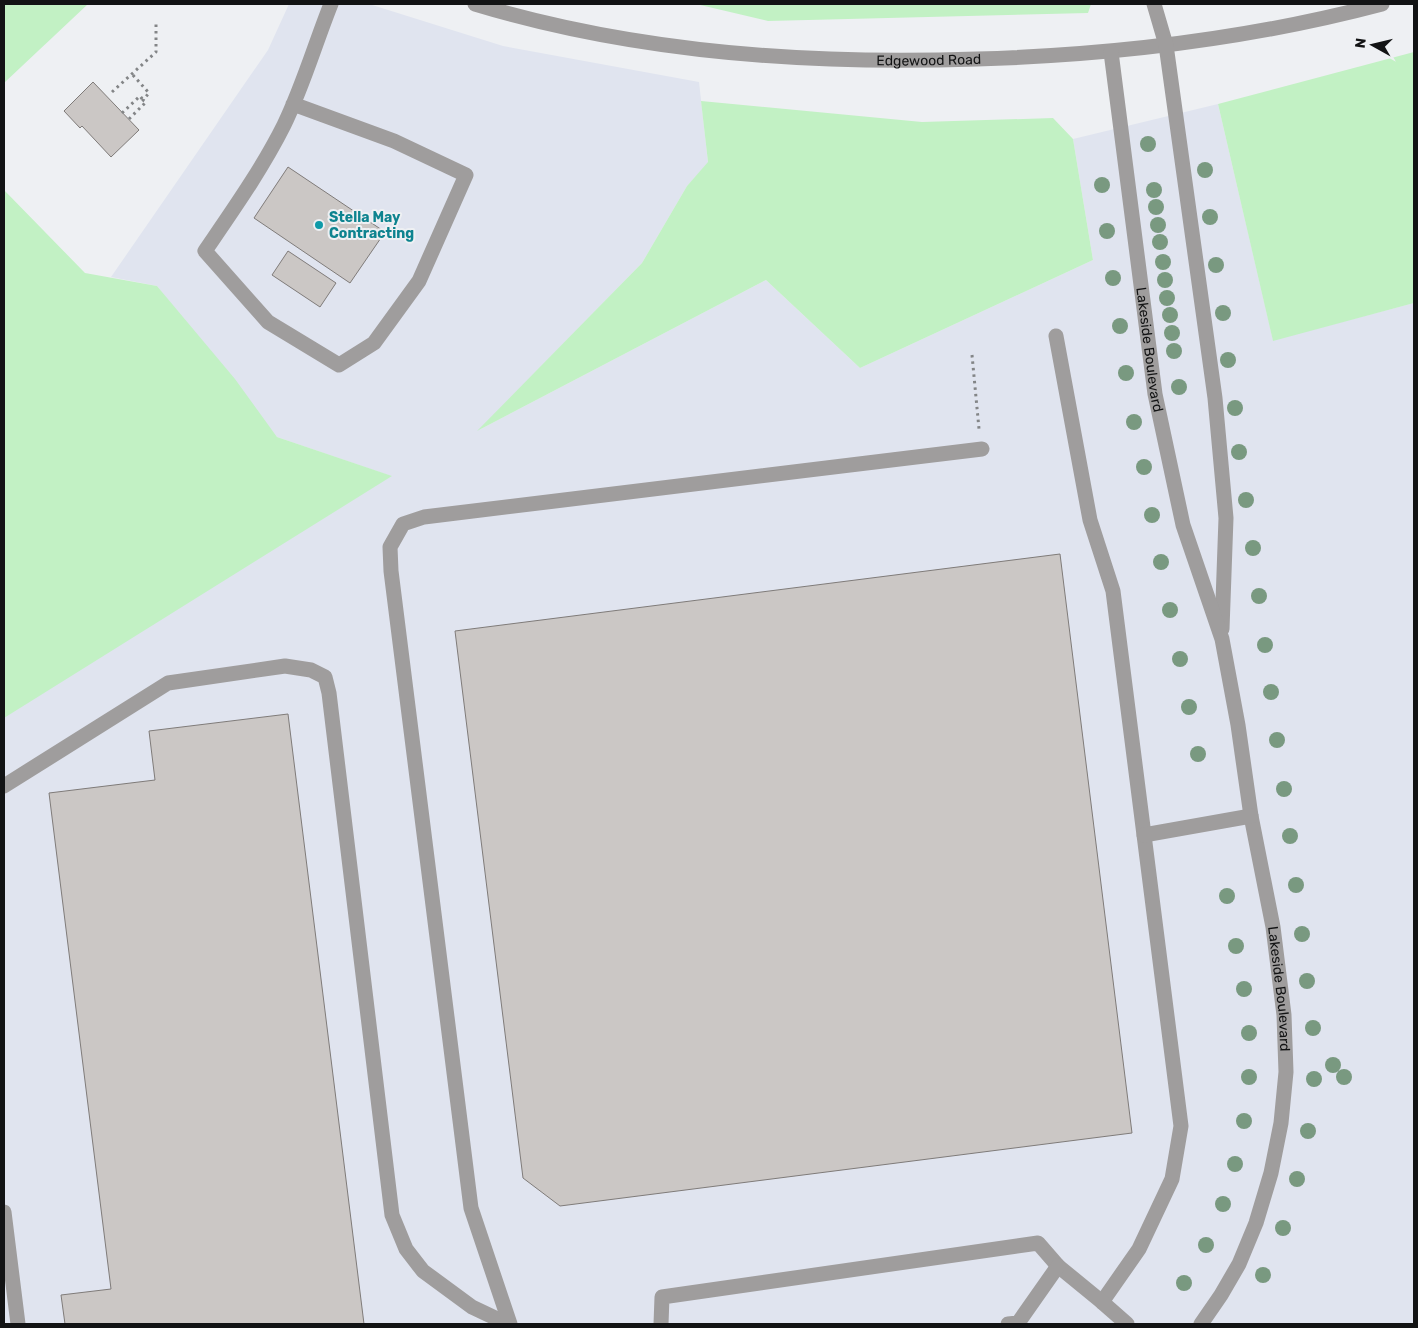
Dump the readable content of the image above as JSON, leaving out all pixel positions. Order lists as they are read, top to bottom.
{
  "streets": {
    "street": ["Edgewood Road", "Lakeside Boulevard"]
  },
  "crossings": [
    ["Edgewood Road", "Lakeside Boulevard"]
  ],
  "places": ["Stella May Contracting"],
  "north": "left"
}
